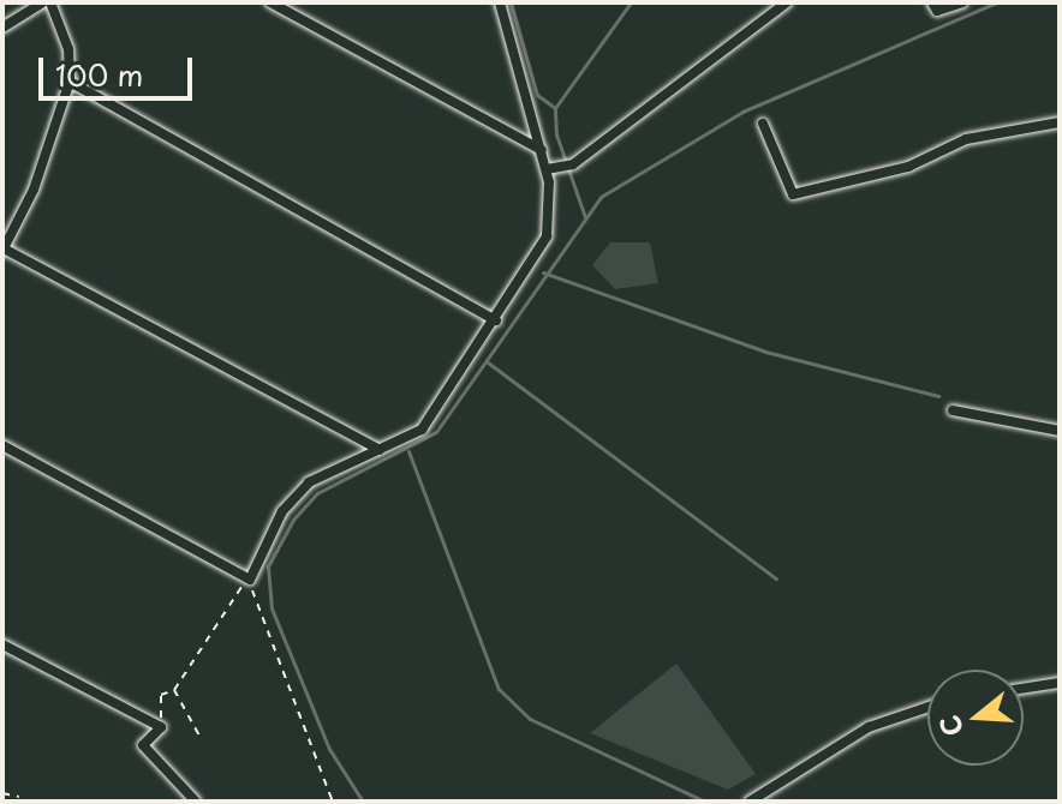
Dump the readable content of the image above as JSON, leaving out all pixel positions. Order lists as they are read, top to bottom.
{
  "scale_bar": "100 m",
  "north": "left"
}
